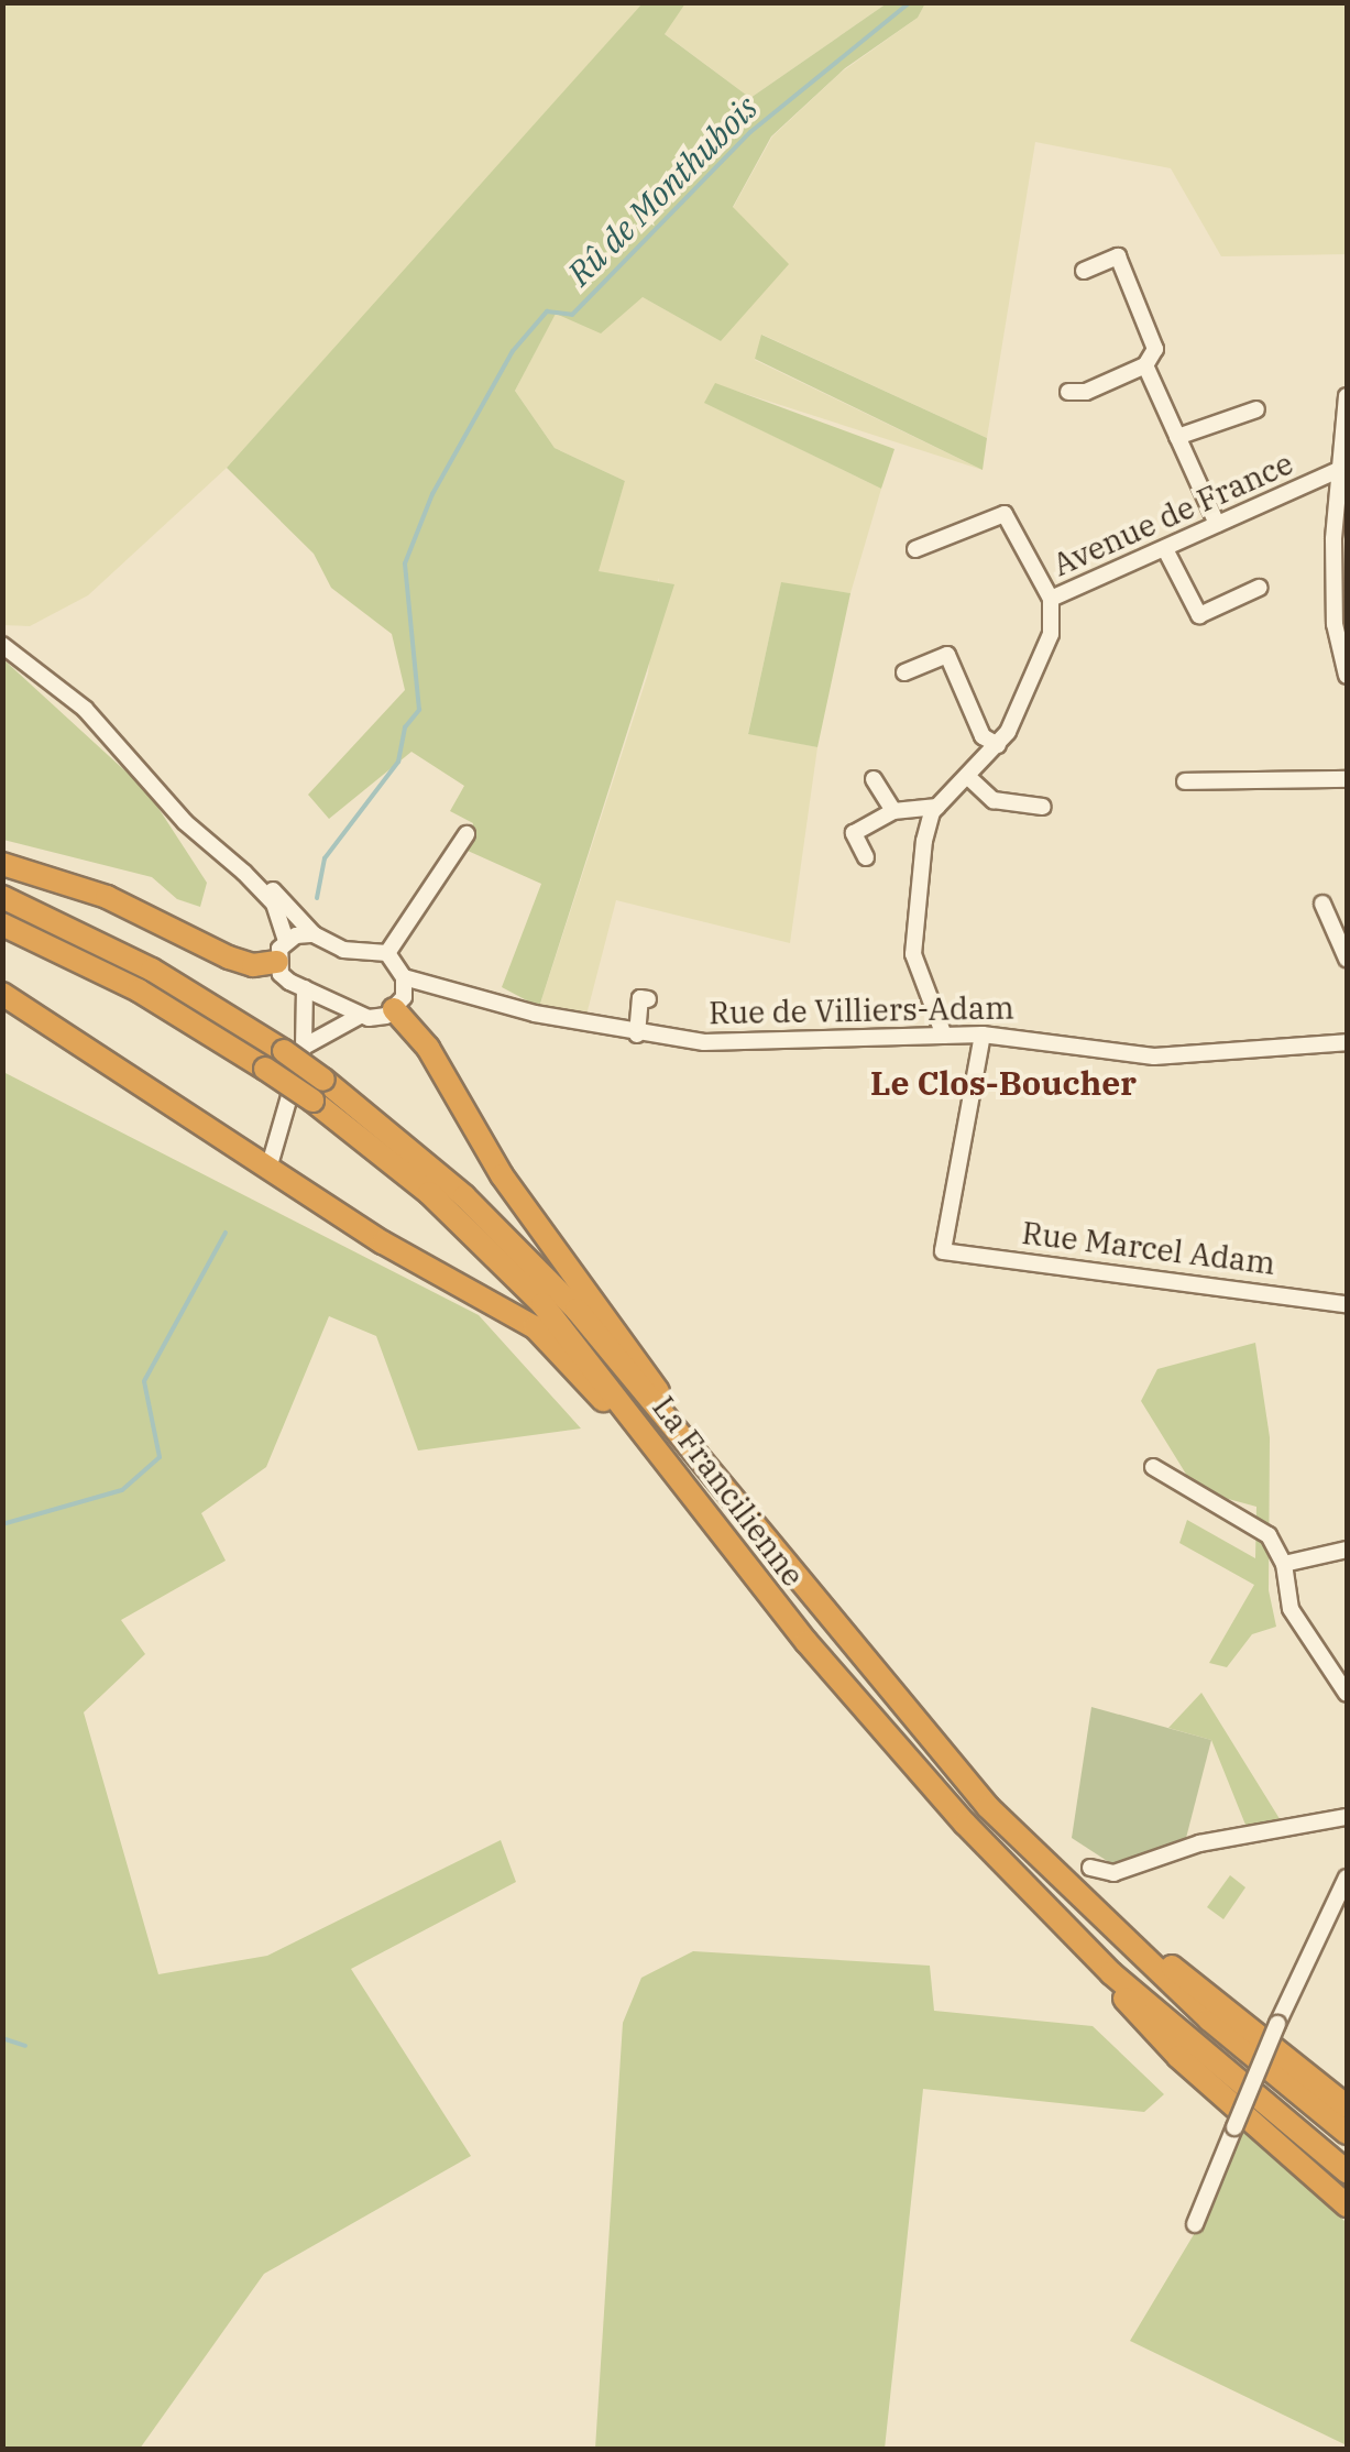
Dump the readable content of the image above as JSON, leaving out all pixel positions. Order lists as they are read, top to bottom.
{
  "streets": {
    "highway": ["La Francilienne"],
    "street": ["Avenue de France", "Rue de Villiers-Adam", "Rue Marcel Adam"]
  },
  "crossings": [
    ["Avenue de France", "Rue de Villiers-Adam"],
    ["Rue de Villiers-Adam", "Rue Marcel Adam"]
  ],
  "districts": ["Le Clos-Boucher"],
  "water": ["Rû de Monthubois"]
}
